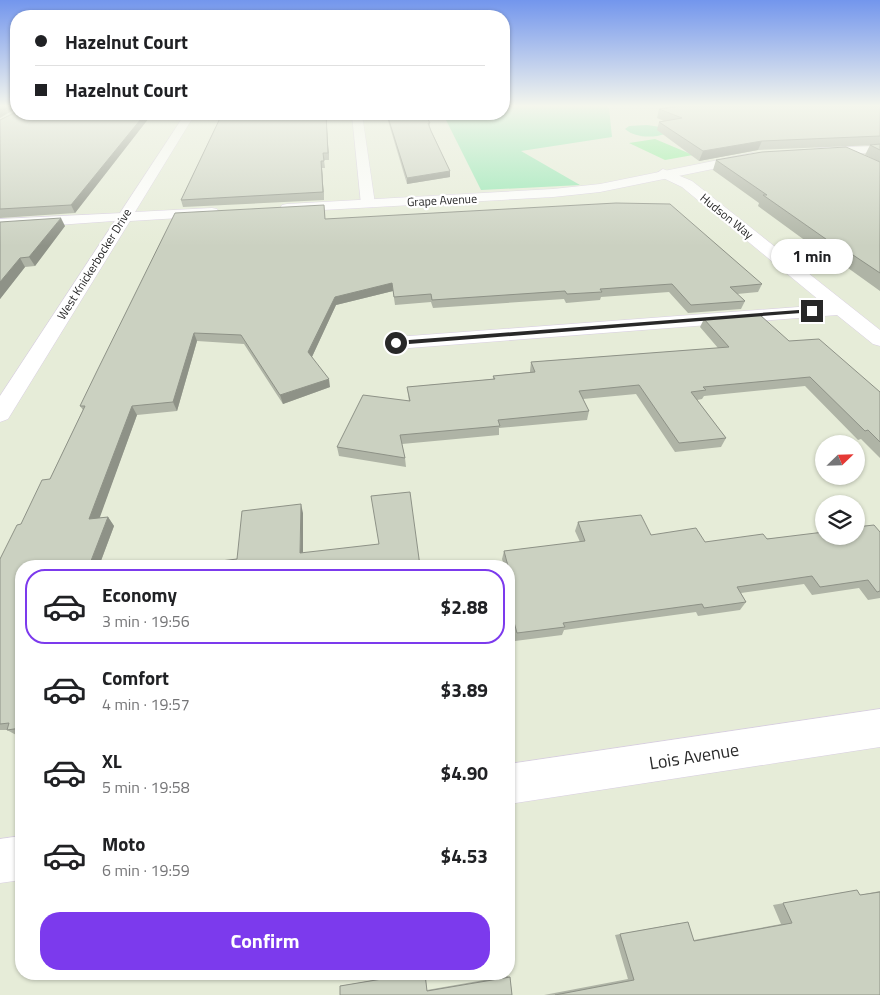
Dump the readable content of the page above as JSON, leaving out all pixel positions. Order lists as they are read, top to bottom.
{
  "streets": {
    "street": [
      "Grape Avenue",
      "Hudson Way",
      "West Knickerbocker Drive",
      "Lois Avenue"
    ]
  },
  "crossings": [
    ["Grape Avenue", "Hudson Way"]
  ],
  "north": "top right",
  "page": {
    "banner": ["Hazelnut Court", "Hazelnut Court"],
    "bubble": "1 min",
    "list": [
      {
        "name": "Economy",
        "note": "3 min · 19:56",
        "value": "$2.88"
      },
      {
        "name": "Comfort",
        "note": "4 min · 19:57",
        "value": "$3.89"
      },
      {
        "name": "XL",
        "note": "5 min · 19:58",
        "value": "$4.90"
      },
      {
        "name": "Moto",
        "note": "6 min · 19:59",
        "value": "$4.53"
      }
    ],
    "buttons": "Confirm"
  }
}
